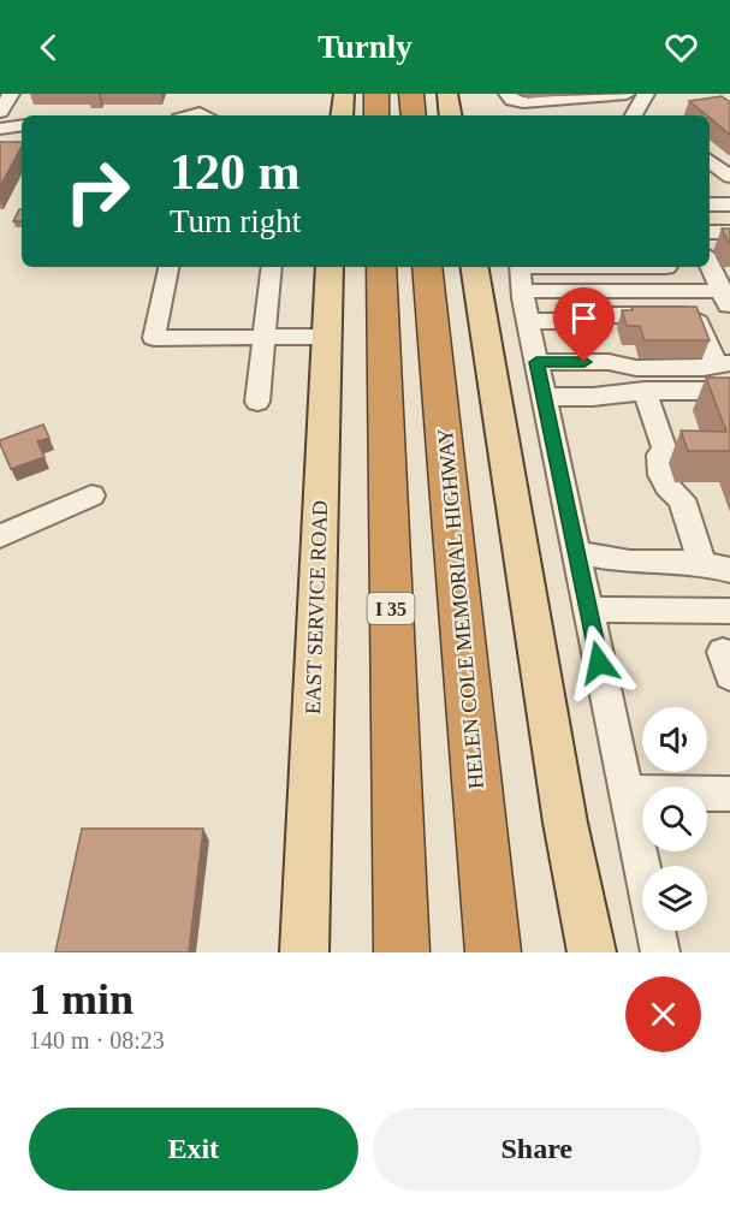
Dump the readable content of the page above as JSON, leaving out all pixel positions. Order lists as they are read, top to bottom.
{
  "streets": {
    "highway": ["I 35", "HELEN COLE MEMORIAL HIGHWAY"],
    "main road": ["EAST SERVICE ROAD"]
  },
  "page": {
    "header": "Turnly",
    "turn": ["120 m", "Turn right"],
    "heading": ["1 min", "140 m · 08:23"],
    "buttons": ["Exit", "Share"]
  }
}
